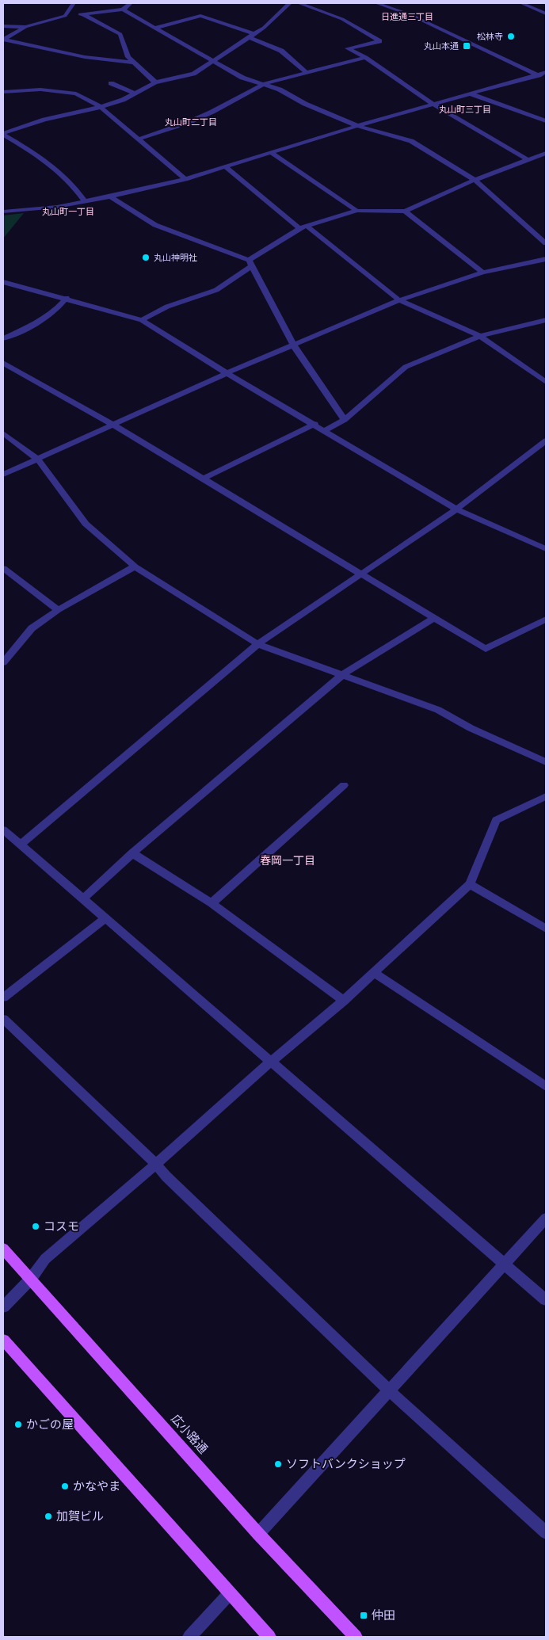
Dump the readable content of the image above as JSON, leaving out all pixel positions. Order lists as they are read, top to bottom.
{
  "streets": {
    "main road": ["広小路通"]
  },
  "districts": [
    "日進通三丁目",
    "丸山町三丁目",
    "丸山町二丁目",
    "丸山町一丁目",
    "春岡一丁目"
  ],
  "places": {
    "other": [
      "松林寺",
      "丸山神明社",
      "コスモ",
      "かごの屋",
      "ソフトバンクショップ",
      "かなやま",
      "加賀ビル"
    ],
    "transit": ["丸山本通", "仲田"]
  }
}
